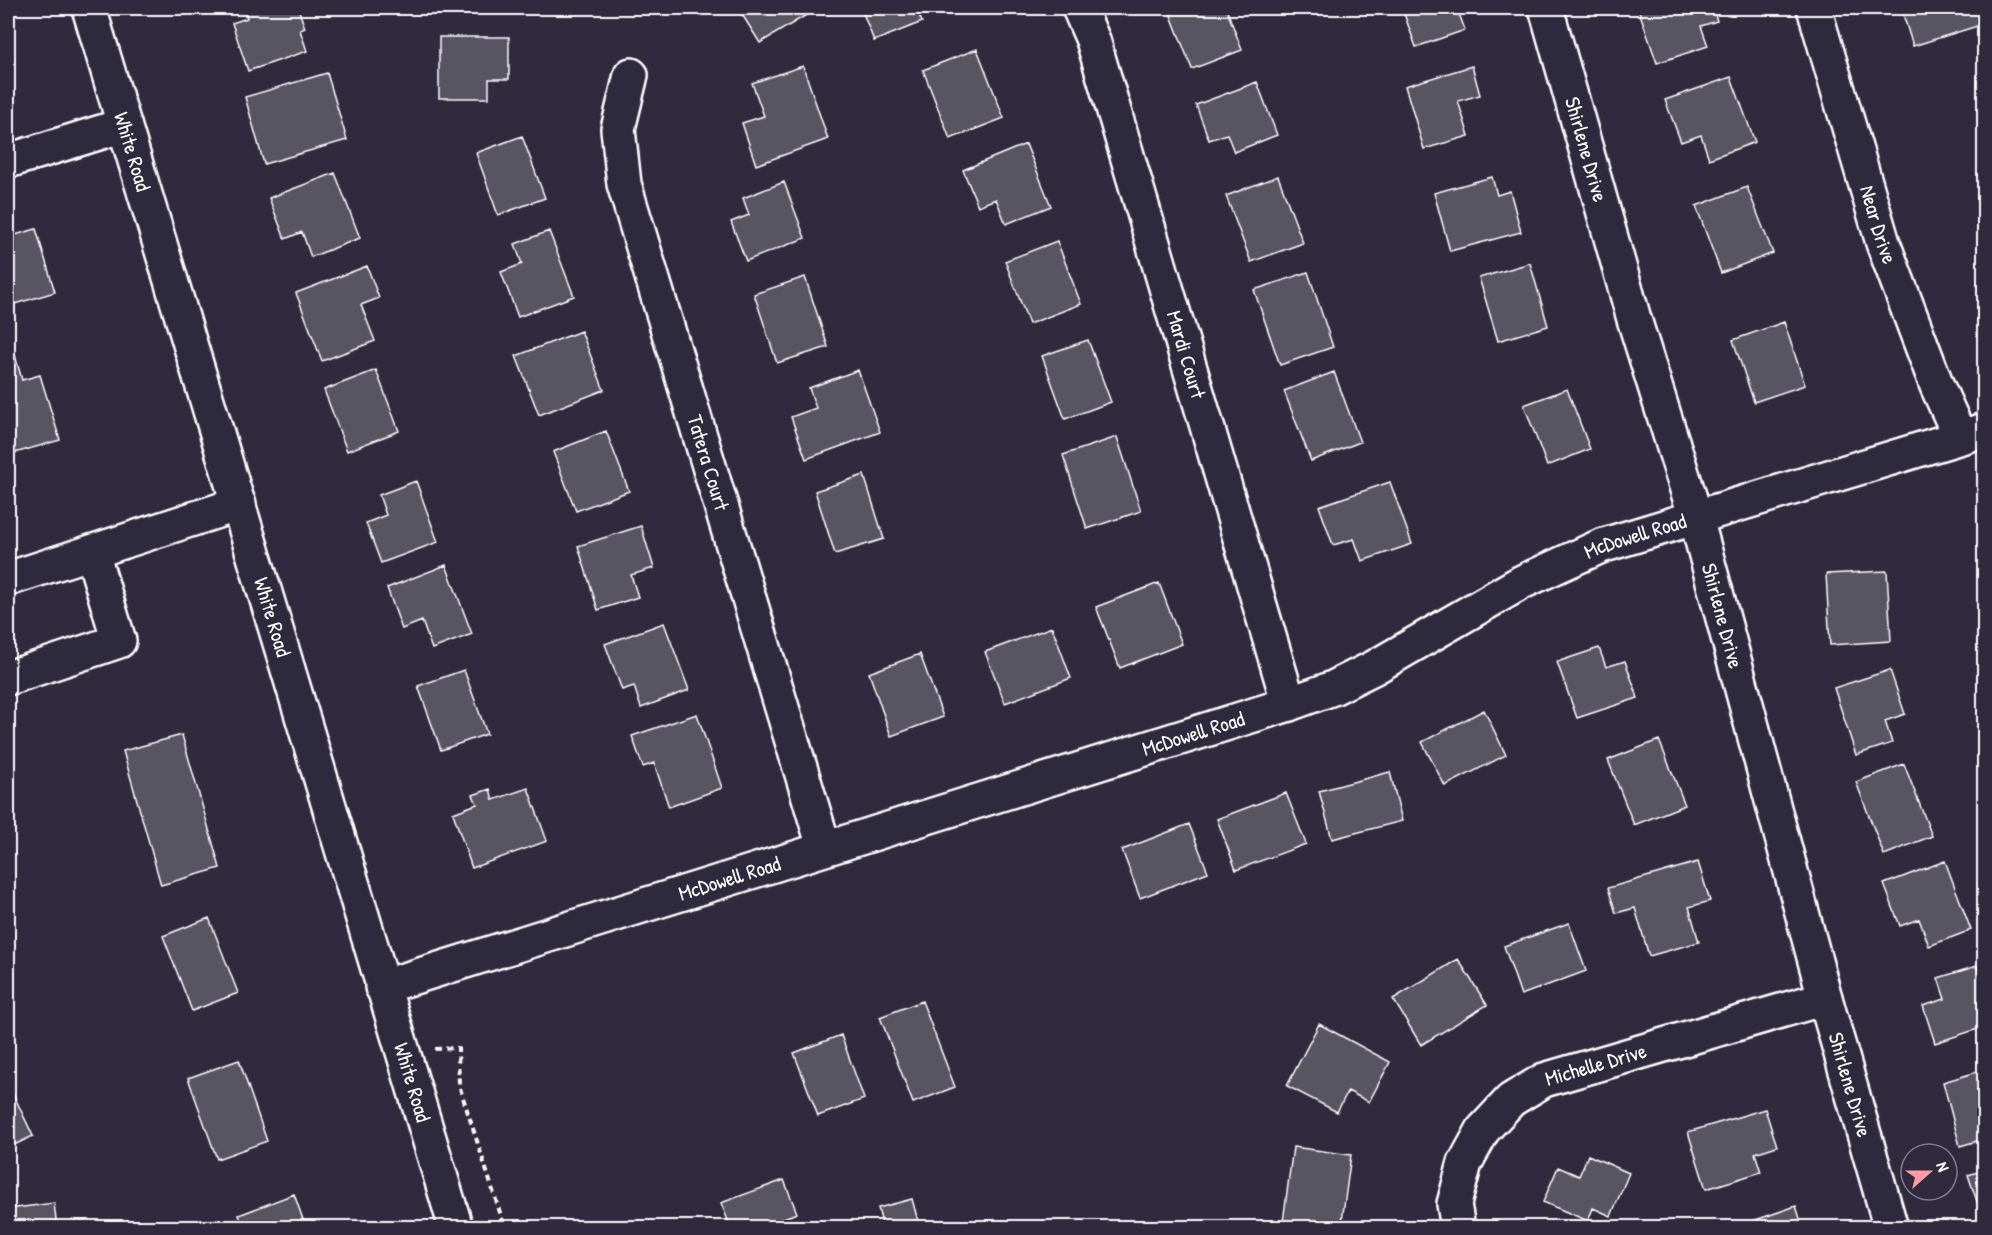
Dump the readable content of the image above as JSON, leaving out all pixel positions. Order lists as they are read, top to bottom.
{
  "streets": {
    "street": [
      "Shirlene Drive",
      "White Road",
      "Near Drive",
      "Mardi Court",
      "Tatera Court",
      "McDowell Road",
      "Michelle Drive"
    ]
  },
  "crossings": [
    ["Shirlene Drive", "McDowell Road"],
    ["Shirlene Drive", "Michelle Drive"],
    ["White Road", "McDowell Road"],
    ["Near Drive", "McDowell Road"],
    ["Mardi Court", "McDowell Road"],
    ["Tatera Court", "McDowell Road"]
  ],
  "north": "right"
}
